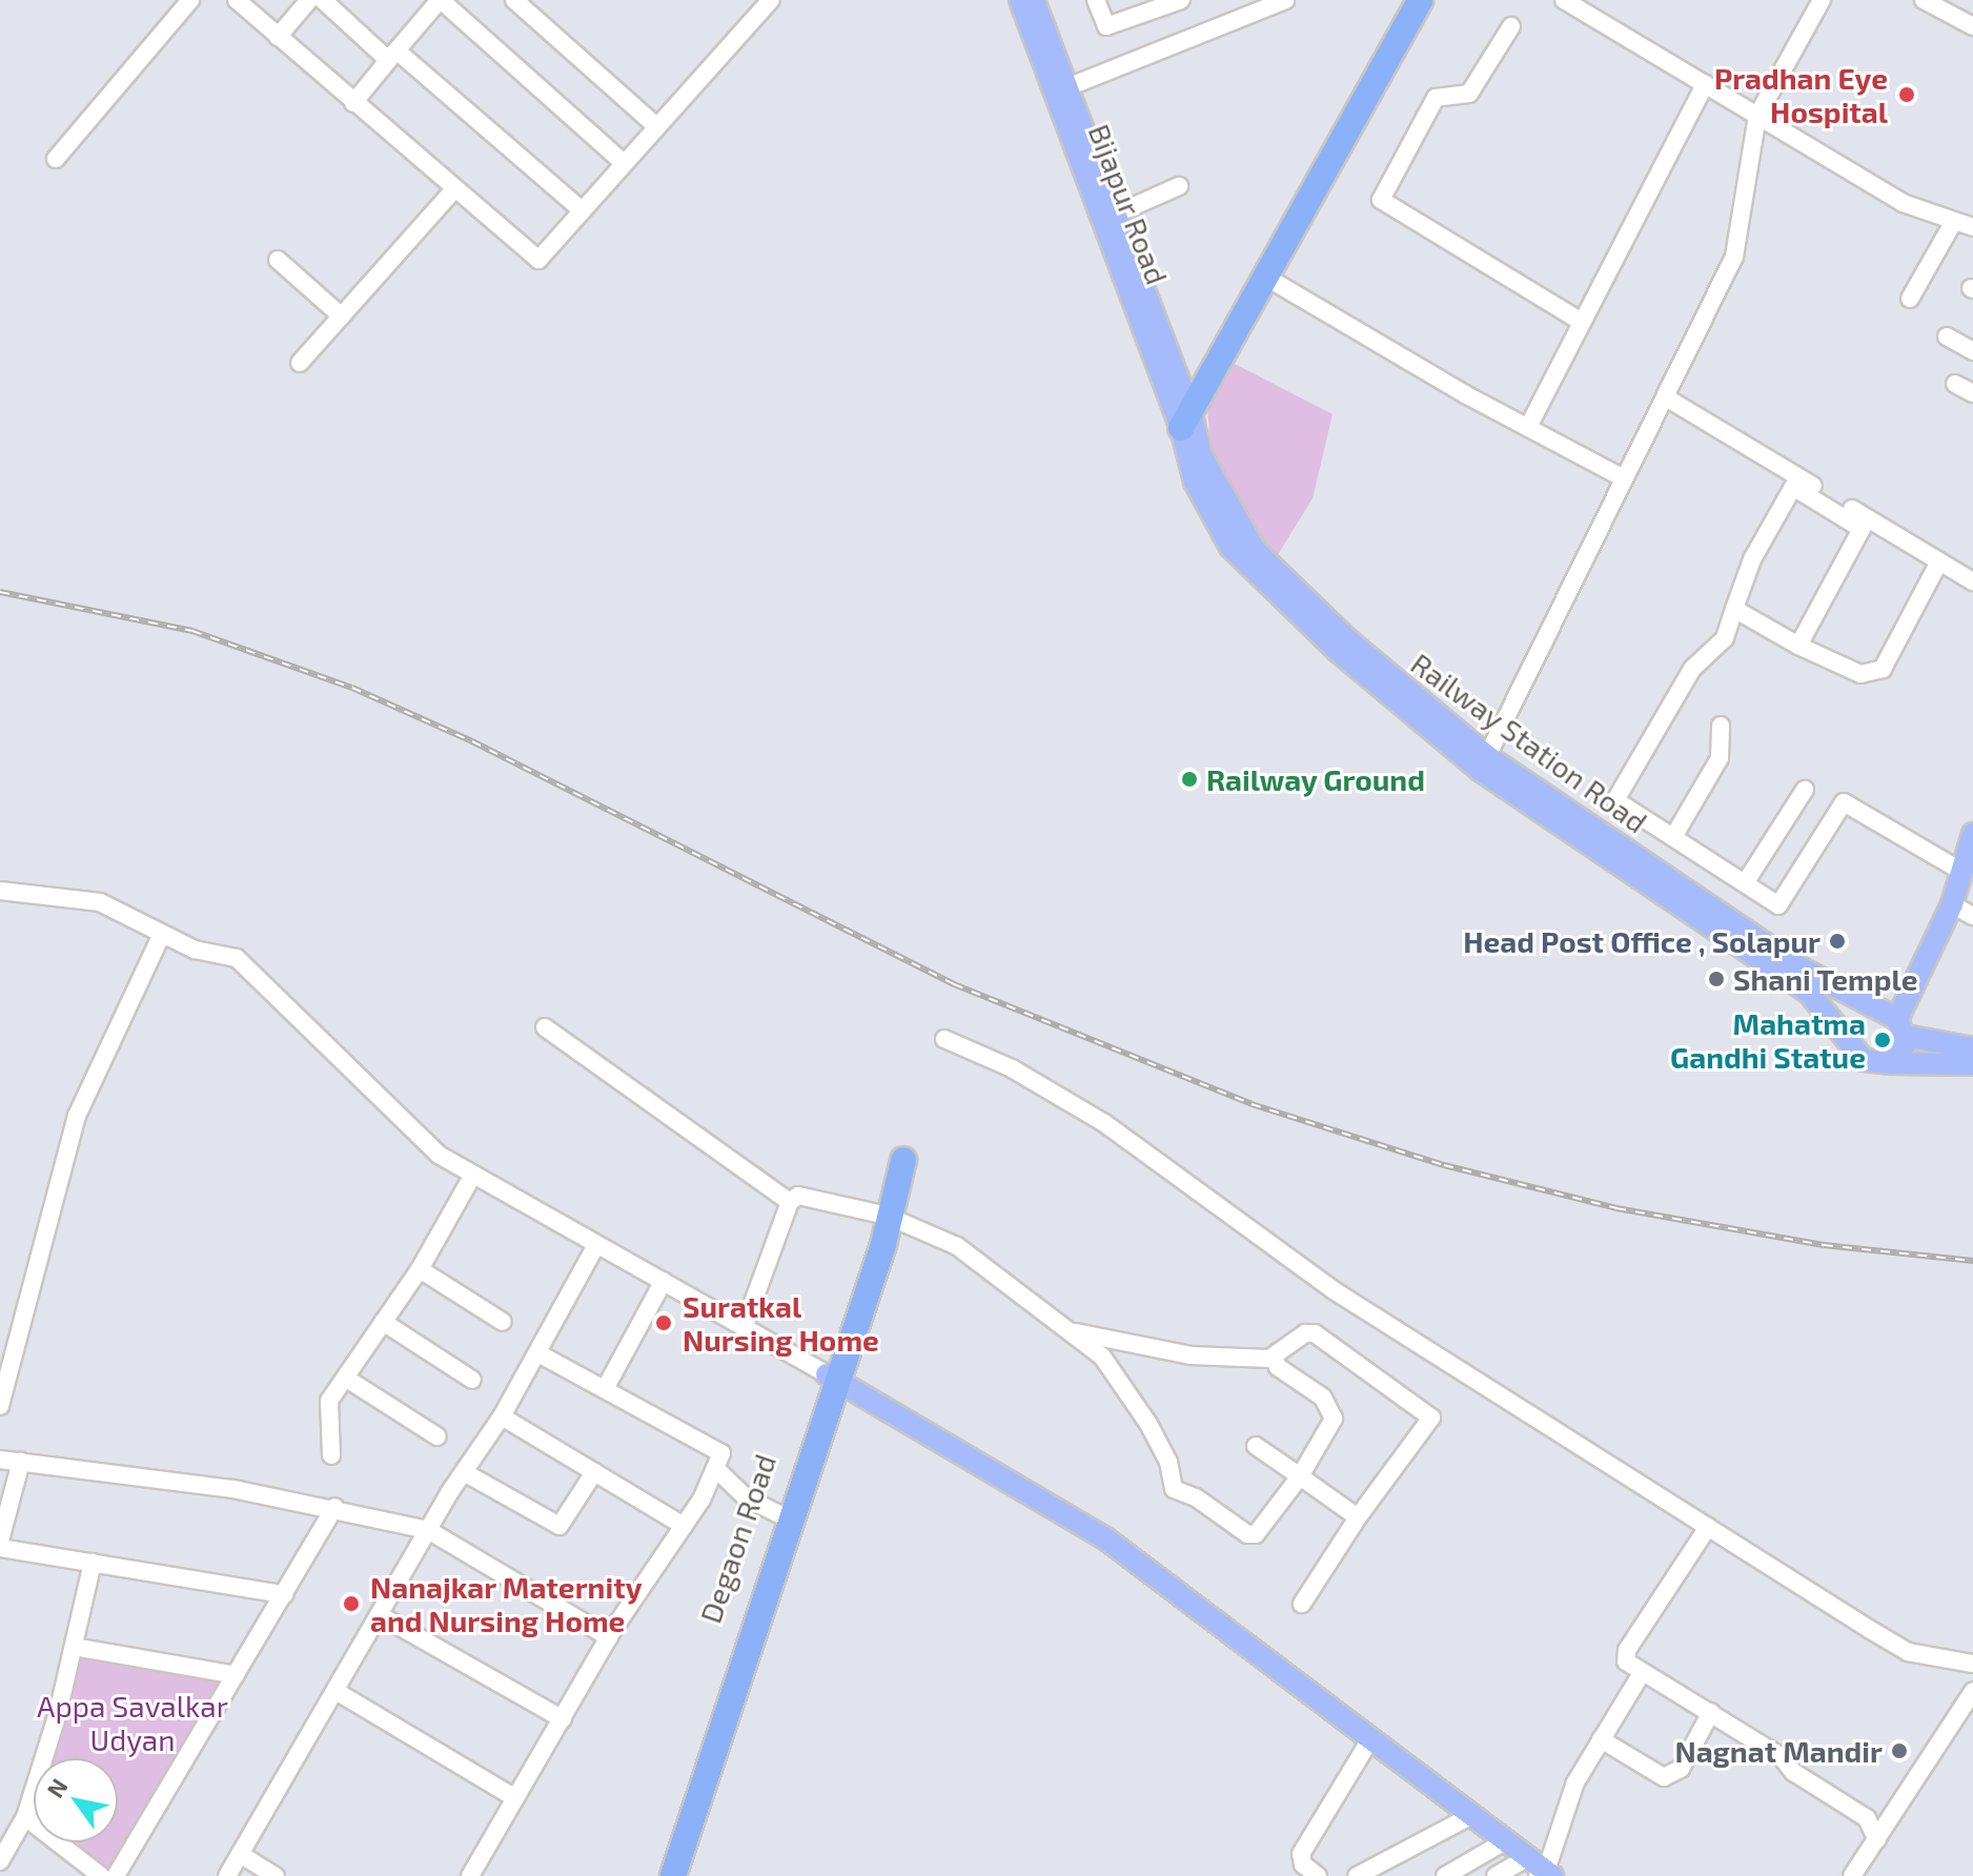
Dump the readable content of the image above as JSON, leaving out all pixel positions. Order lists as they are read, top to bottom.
{
  "streets": {
    "highway": ["Degaon Road"],
    "main road": ["Bijapur Road", "Railway Station Road"]
  },
  "crossings": [
    ["Bijapur Road", "Railway Station Road"]
  ],
  "parks": ["Appa Savalkar Udyan"],
  "places": [
    "Pradhan Eye Hospital",
    "Railway Ground",
    "Head Post Office , Solapur",
    "Shani Temple",
    "Mahatma Gandhi Statue",
    "Suratkal Nursing Home",
    "Nanajkar Maternity and Nursing Home",
    "Nagnat Mandir"
  ],
  "north": "top left"
}
